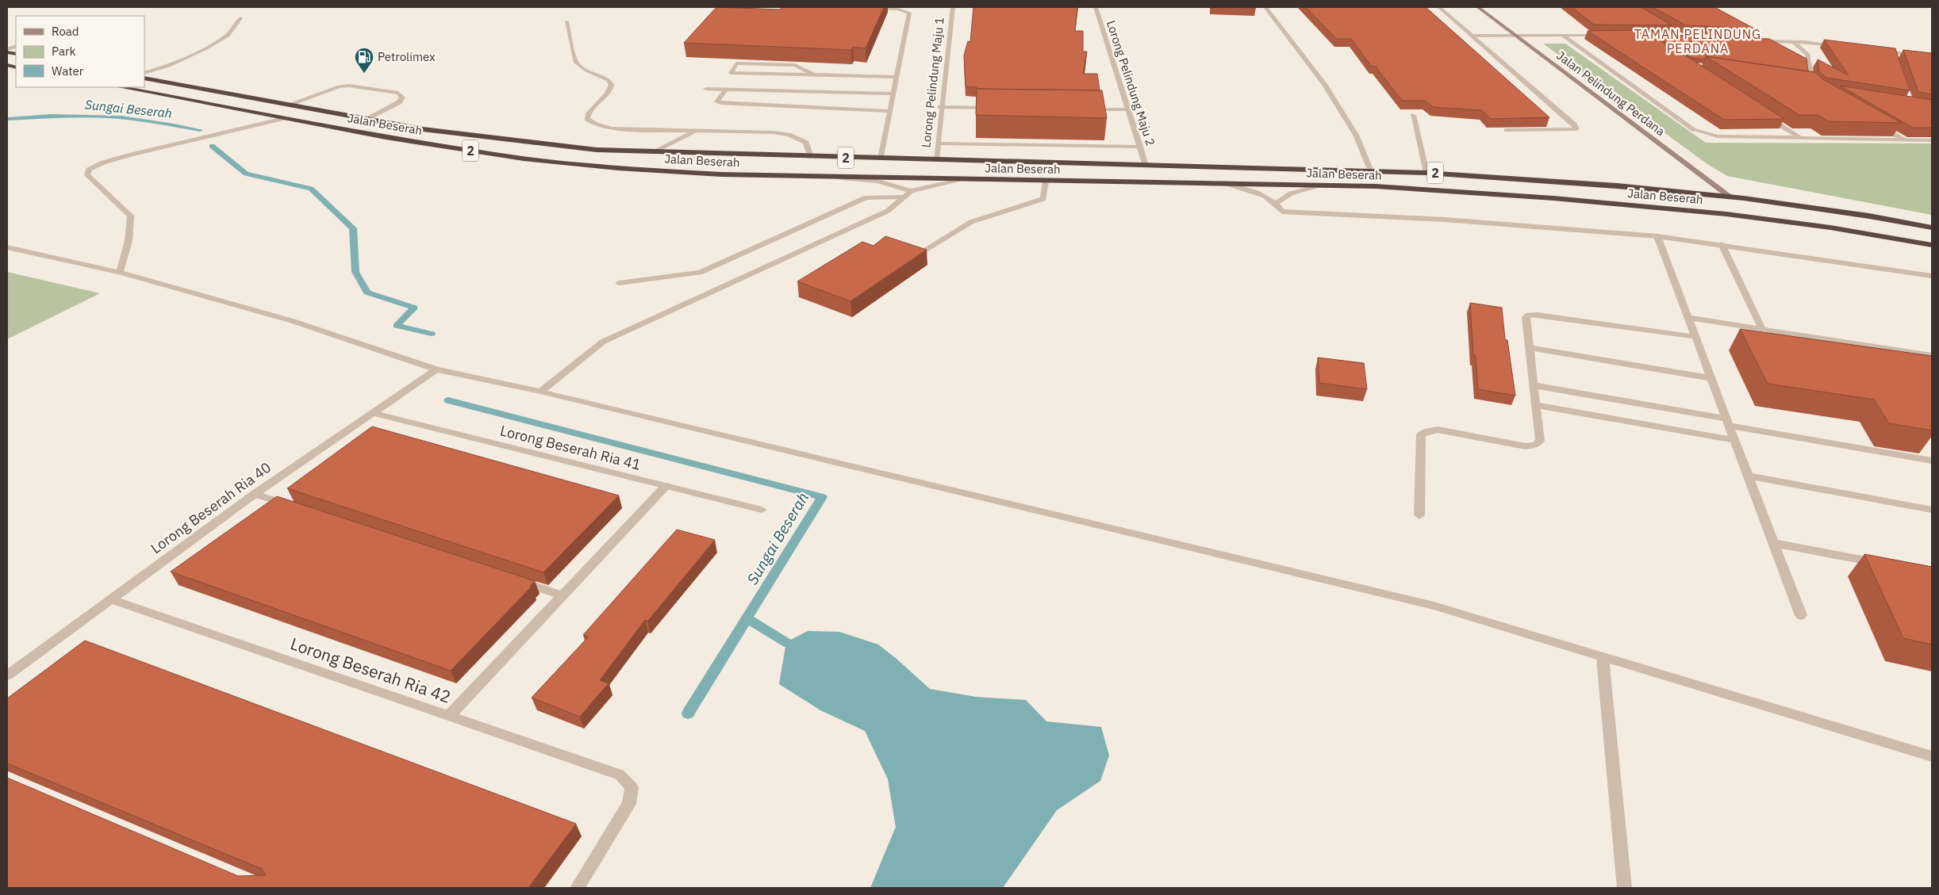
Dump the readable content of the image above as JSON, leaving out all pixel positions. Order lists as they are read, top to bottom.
{
  "streets": {
    "highway": ["Jalan Beserah", "2"],
    "street": [
      "Lorong Pelindung Maju 1",
      "Lorong Pelindung Maju 2",
      "Jalan Pelindung Perdana",
      "Lorong Beserah Ria 41",
      "Lorong Beserah Ria 40",
      "Lorong Beserah Ria 42"
    ]
  },
  "crossings": [
    ["Lorong Pelindung Maju 1", "Jalan Beserah"],
    ["Lorong Pelindung Maju 1", "2"],
    ["Lorong Pelindung Maju 2", "Jalan Beserah"],
    ["Jalan Pelindung Perdana", "Jalan Beserah"],
    ["Jalan Beserah", "2"],
    ["Lorong Beserah Ria 41", "Lorong Beserah Ria 40"],
    ["Lorong Beserah Ria 40", "Lorong Beserah Ria 42"]
  ],
  "districts": ["TAMAN PELINDUNG PERDANA"],
  "water": ["Sungai Beserah"],
  "places": {
    "fuel station": ["Petrolimex"]
  },
  "legend": ["Road", "Park", "Water"]
}
